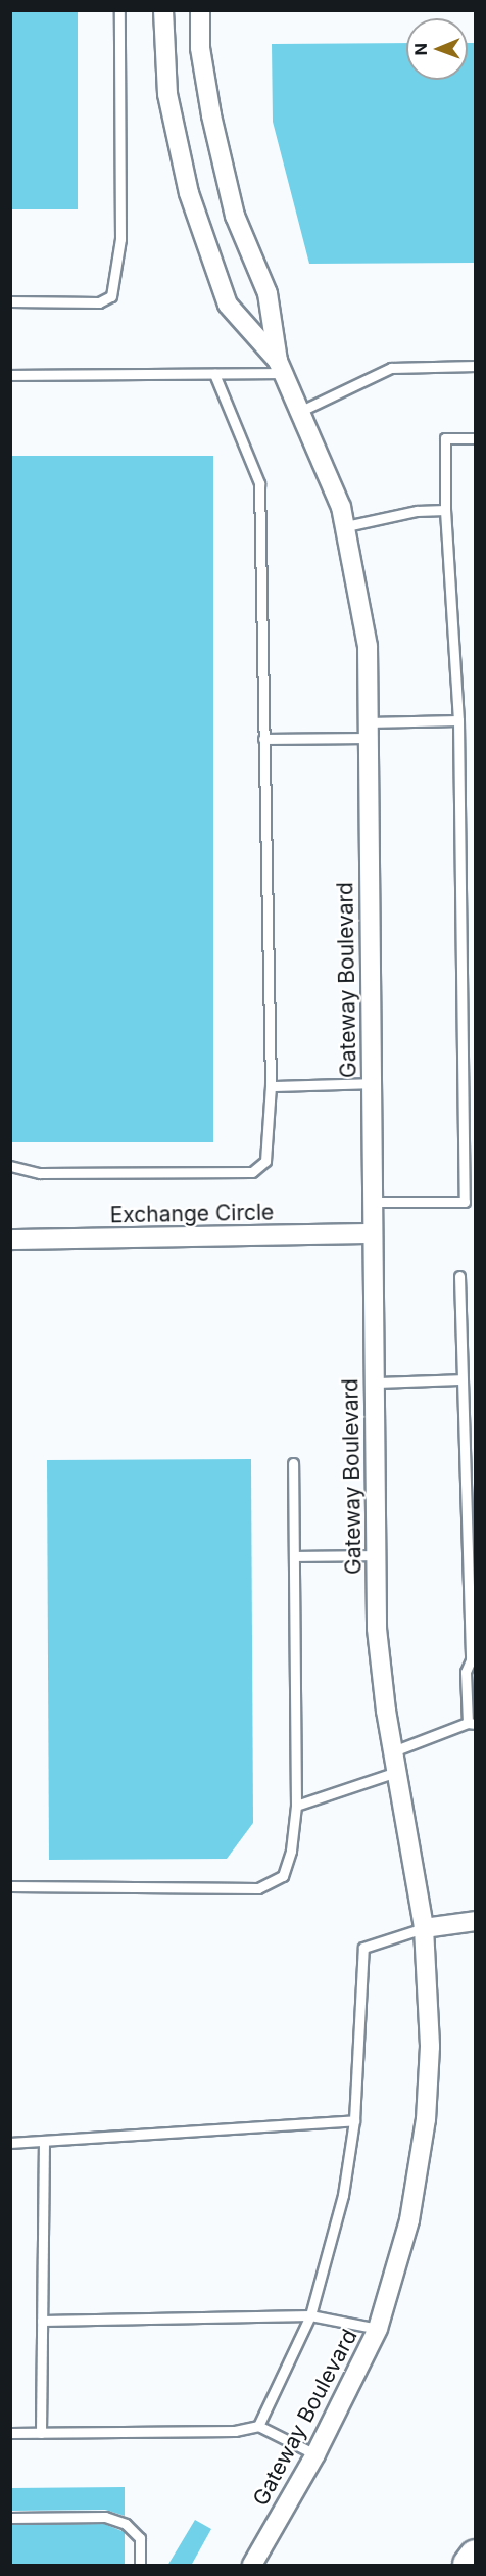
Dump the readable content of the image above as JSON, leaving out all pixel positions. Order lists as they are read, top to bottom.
{
  "streets": {
    "street": ["Gateway Boulevard", "Exchange Circle"]
  },
  "crossings": [
    ["Gateway Boulevard", "Exchange Circle"]
  ],
  "north": "left"
}
